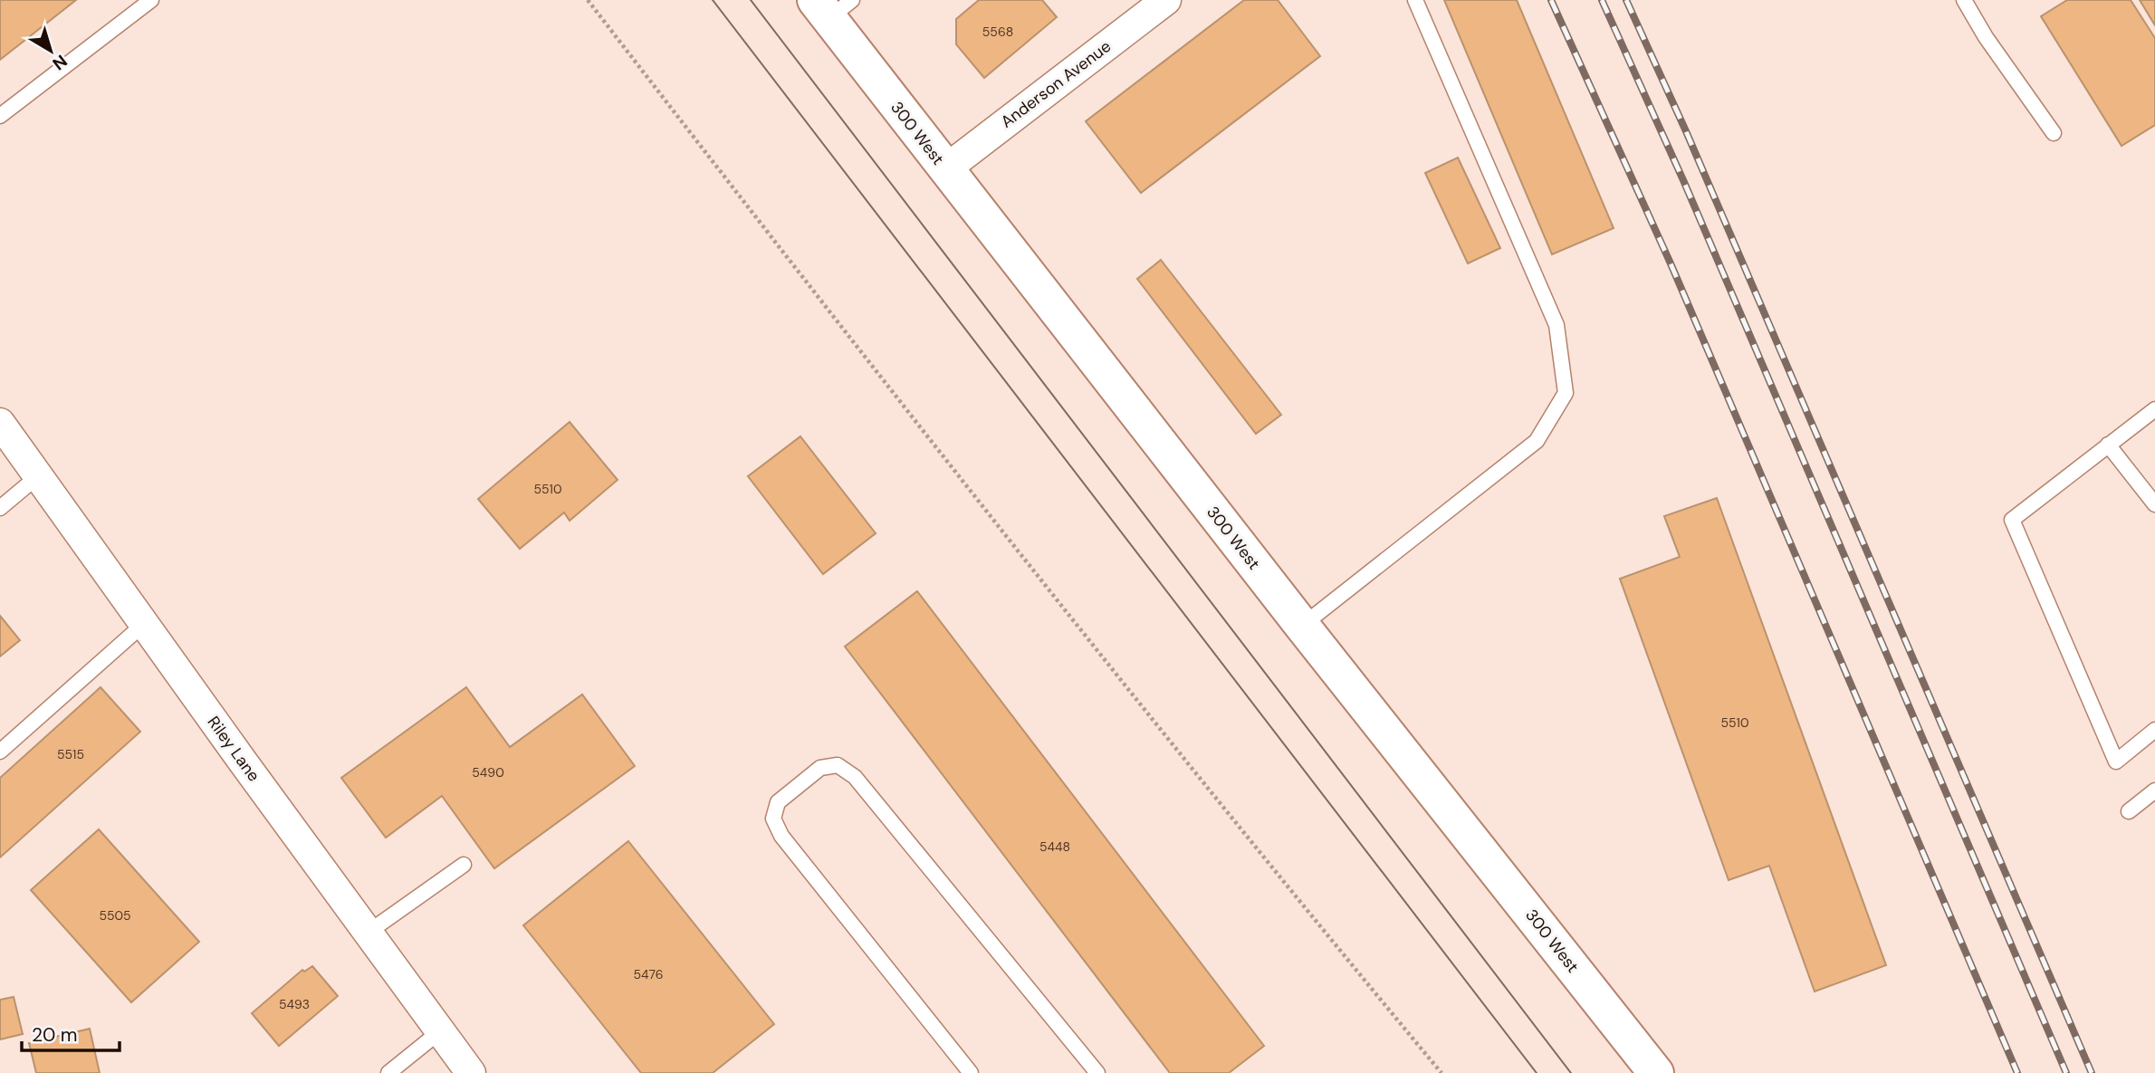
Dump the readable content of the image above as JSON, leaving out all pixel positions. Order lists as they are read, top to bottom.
{
  "streets": {
    "street": ["Anderson Avenue", "300 West", "Riley Lane"]
  },
  "crossings": [
    ["Anderson Avenue", "300 West"]
  ],
  "house_numbers": [
    "5568",
    "5510",
    "5510",
    "5515",
    "5490",
    "5448",
    "5505",
    "5476",
    "5493"
  ],
  "scale_bar": "20 m",
  "north": "bottom right"
}
